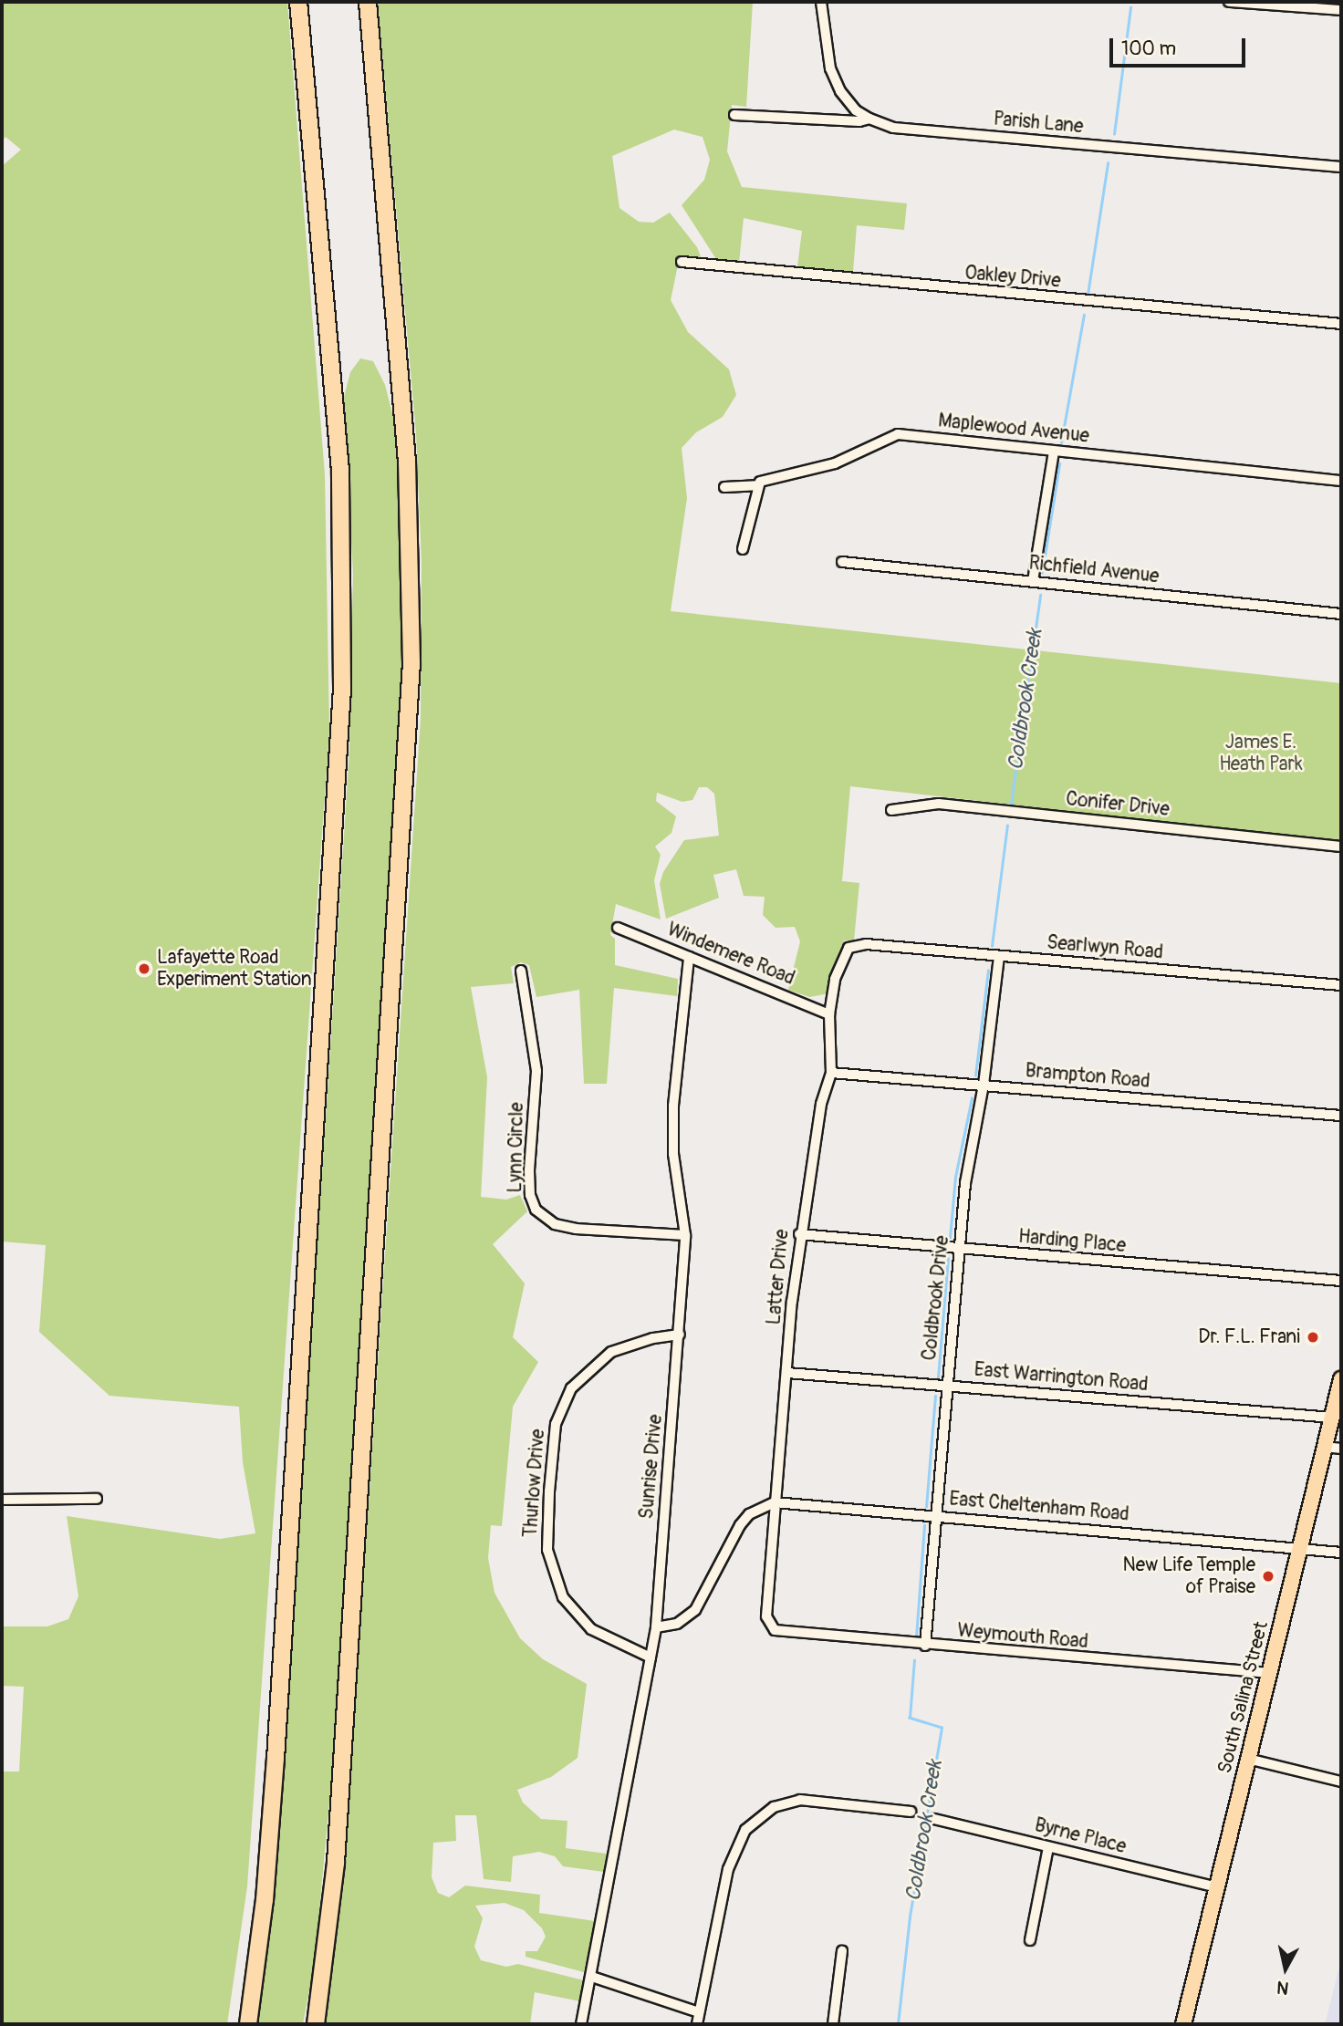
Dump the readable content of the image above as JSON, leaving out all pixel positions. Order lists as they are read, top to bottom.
{
  "streets": {
    "main road": ["South Salina Street"],
    "street": [
      "Parish Lane",
      "Oakley Drive",
      "Maplewood Avenue",
      "Richfield Avenue",
      "Conifer Drive",
      "Searlwyn Road",
      "Windemere Road",
      "Brampton Road",
      "Lynn Circle",
      "Harding Place",
      "Latter Drive",
      "Coldbrook Drive",
      "East Warrington Road",
      "Sunrise Drive",
      "Thurlow Drive",
      "East Cheltenham Road",
      "Weymouth Road",
      "Byrne Place"
    ]
  },
  "crossings": [
    ["Searlwyn Road", "Latter Drive"],
    ["Searlwyn Road", "Coldbrook Drive"],
    ["Windemere Road", "Latter Drive"],
    ["Windemere Road", "Sunrise Drive"],
    ["Brampton Road", "Latter Drive"],
    ["Brampton Road", "Coldbrook Drive"],
    ["Lynn Circle", "Sunrise Drive"],
    ["Harding Place", "Latter Drive"],
    ["Harding Place", "Coldbrook Drive"],
    ["Latter Drive", "East Warrington Road"],
    ["Latter Drive", "East Cheltenham Road"],
    ["Latter Drive", "Weymouth Road"],
    ["Coldbrook Drive", "East Warrington Road"],
    ["Coldbrook Drive", "East Cheltenham Road"],
    ["Coldbrook Drive", "Weymouth Road"],
    ["East Warrington Road", "South Salina Street"],
    ["Sunrise Drive", "Thurlow Drive"],
    ["East Cheltenham Road", "South Salina Street"],
    ["Weymouth Road", "South Salina Street"],
    ["South Salina Street", "Byrne Place"]
  ],
  "water": ["Coldbrook Creek"],
  "parks": ["James E. Heath Park"],
  "places": ["Lafayette Road Experiment Station", "Dr. F.L. Frani", "New Life Temple of Praise"],
  "scale_bar": "100 m",
  "north": "bottom"
}
